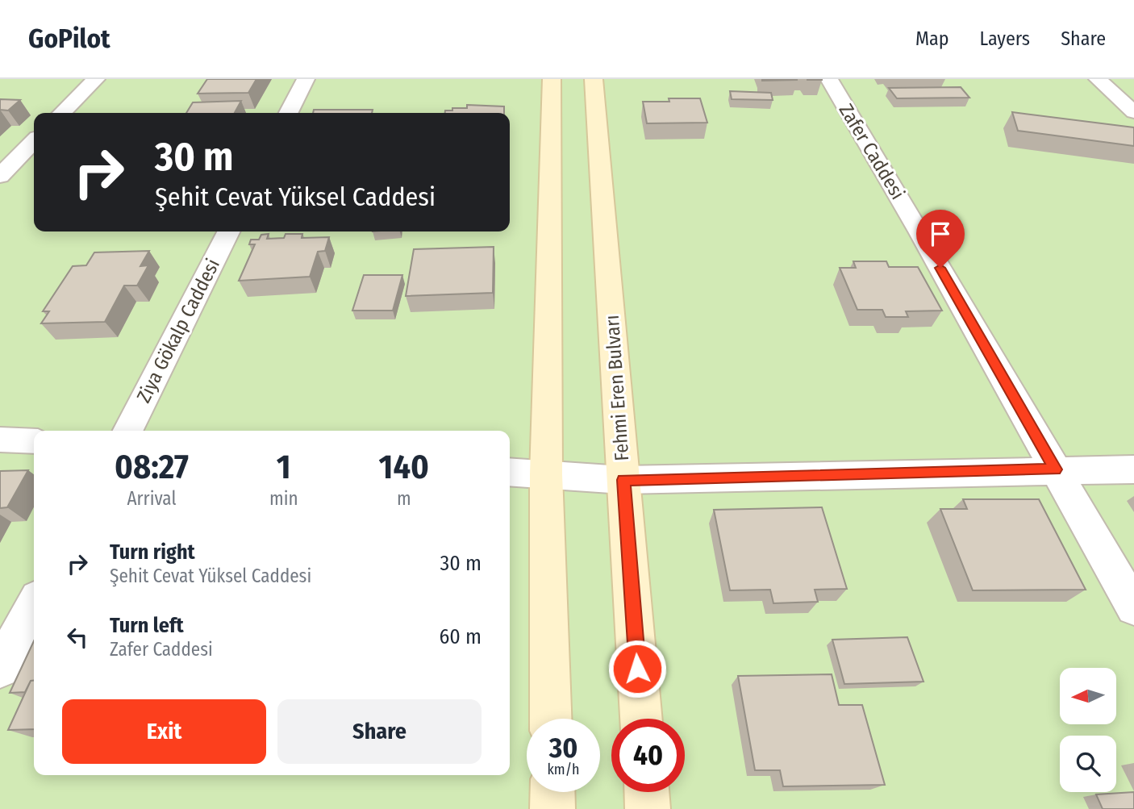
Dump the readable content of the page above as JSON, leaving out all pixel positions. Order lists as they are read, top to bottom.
{
  "streets": {
    "street": ["Zafer Caddesi", "Ziya Gökalp Caddesi", "Fehmi Eren Bulvarı"]
  },
  "north": "left",
  "page": {
    "header": "GoPilot",
    "nav": ["Map", "Layers", "Share"],
    "turn": ["30 m", "Şehit Cevat Yüksel Caddesi"],
    "eta": [
      "08:27",
      "Arrival",
      "1",
      "min",
      "140",
      "m"
    ],
    "list": [
      {
        "name": "Turn right",
        "note": "Şehit Cevat Yüksel Caddesi",
        "value": "30 m"
      },
      {
        "name": "Turn left",
        "note": "Zafer Caddesi",
        "value": "60 m"
      }
    ],
    "buttons": ["Exit", "Share"],
    "speed": "30 km/h",
    "limit": "40"
  }
}
